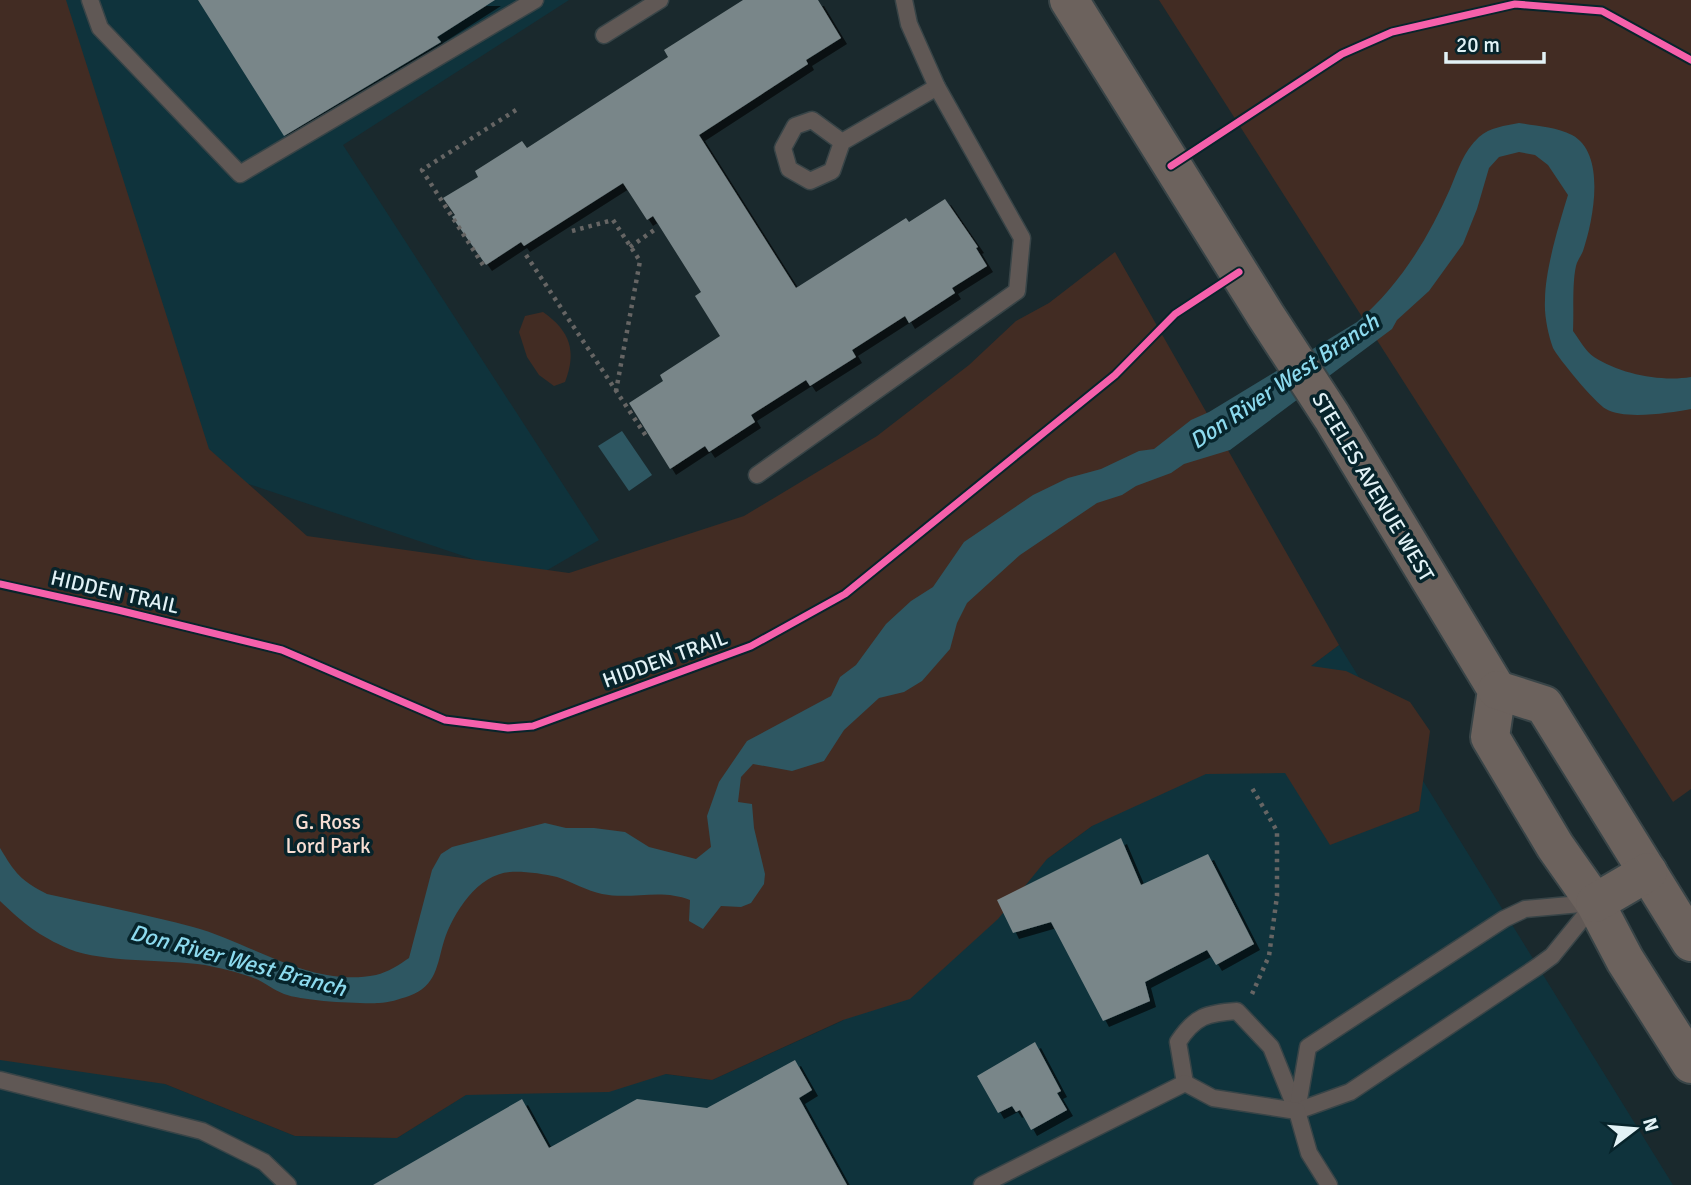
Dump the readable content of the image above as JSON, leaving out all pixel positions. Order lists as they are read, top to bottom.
{
  "streets": {
    "main road": ["STEELES AVENUE WEST"],
    "cycle path": ["HIDDEN TRAIL"]
  },
  "water": ["Don River West Branch"],
  "parks": ["G. Ross Lord Park"],
  "scale_bar": "20 m",
  "north": "right"
}
